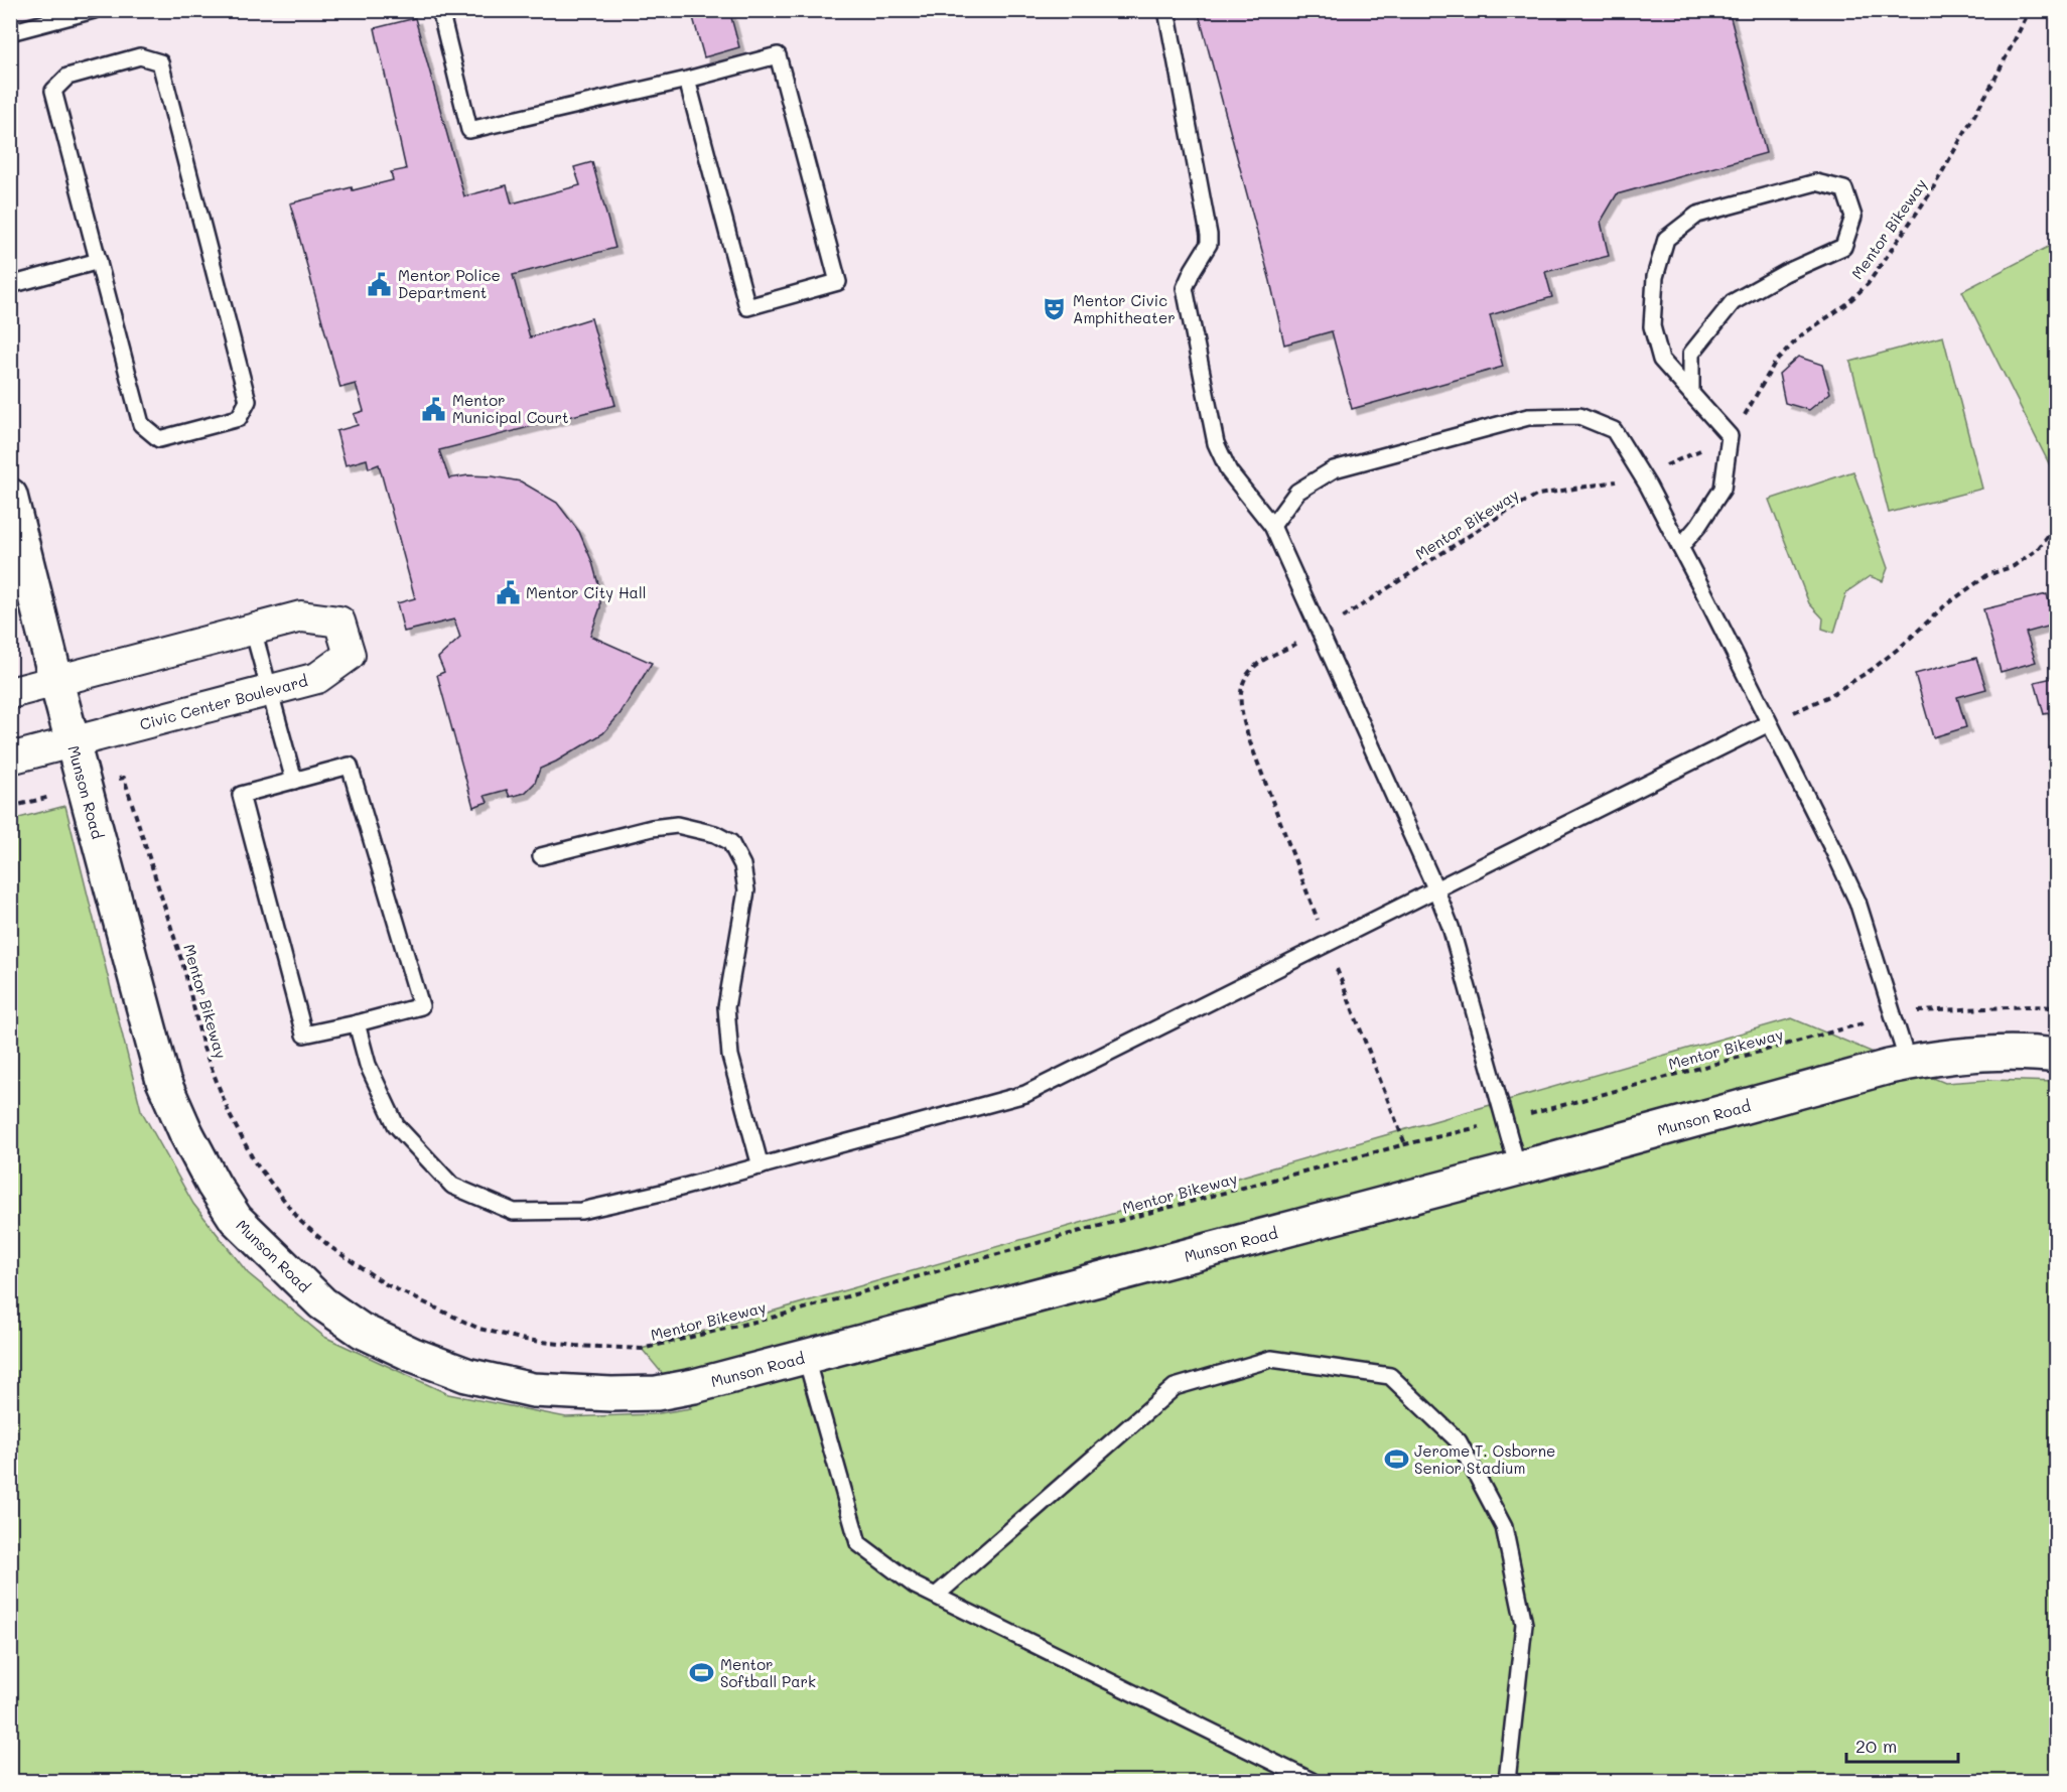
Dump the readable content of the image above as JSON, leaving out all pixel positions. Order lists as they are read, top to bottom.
{
  "streets": {
    "street": ["Civic Center Boulevard", "Munson Road"],
    "path": ["Mentor Bikeway"]
  },
  "crossings": [
    ["Civic Center Boulevard", "Munson Road"]
  ],
  "places": {
    "public building": ["Mentor Police Department", "Mentor Municipal Court", "Mentor City Hall"],
    "theatre": ["Mentor Civic Amphitheater"],
    "sports": ["Jerome T. Osborne Senior Stadium", "Mentor Softball Park"]
  },
  "scale_bar": "20 m"
}
